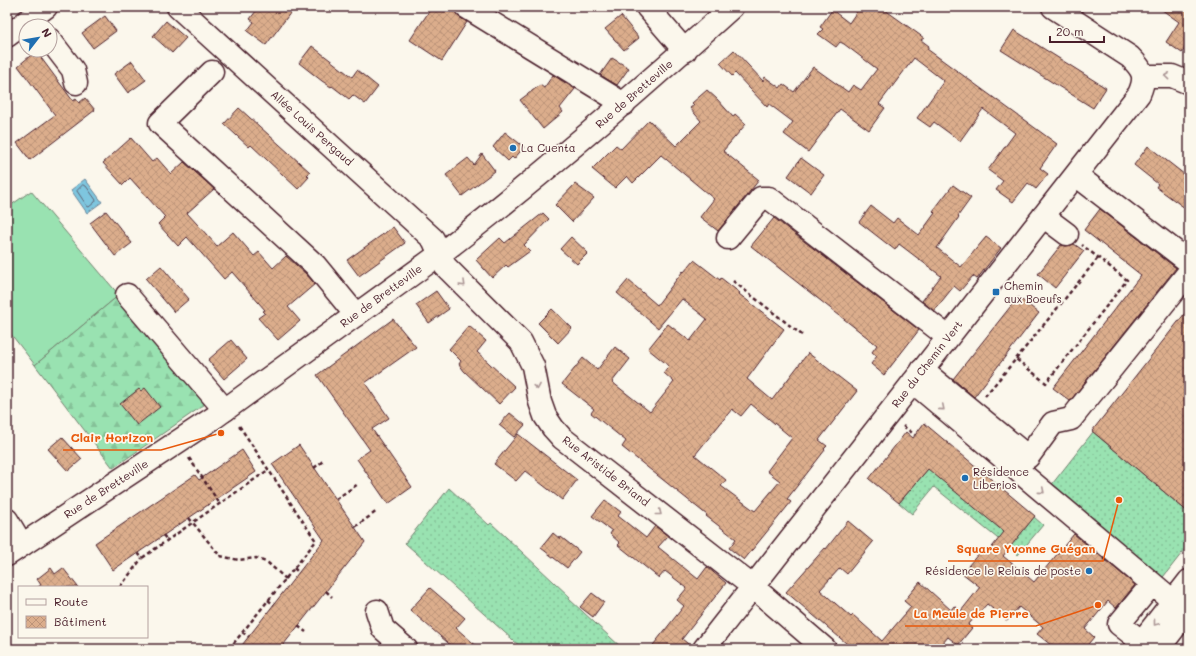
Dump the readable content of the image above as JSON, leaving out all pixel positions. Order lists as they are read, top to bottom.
{
  "streets": {
    "street": [
      "Rue de Bretteville",
      "Allée Louis Pergaud",
      "Rue du Chemin Vert",
      "Rue Aristide Briand"
    ]
  },
  "crossings": [
    ["Rue de Bretteville", "Allée Louis Pergaud"],
    ["Rue de Bretteville", "Rue Aristide Briand"],
    ["Allée Louis Pergaud", "Rue Aristide Briand"],
    ["Rue du Chemin Vert", "Rue Aristide Briand"]
  ],
  "one_way": ["Rue Aristide Briand"],
  "places": {
    "other": [
      "La Cuenta",
      "Clair Horizon",
      "Résidence Liberios",
      "Square Yvonne Guégan",
      "Résidence le Relais de poste",
      "La Meule de Pierre"
    ],
    "transit": ["Chemin aux Boeufs"]
  },
  "legend": ["Route", "Bâtiment"],
  "scale_bar": "20 m",
  "north": "top right"
}
